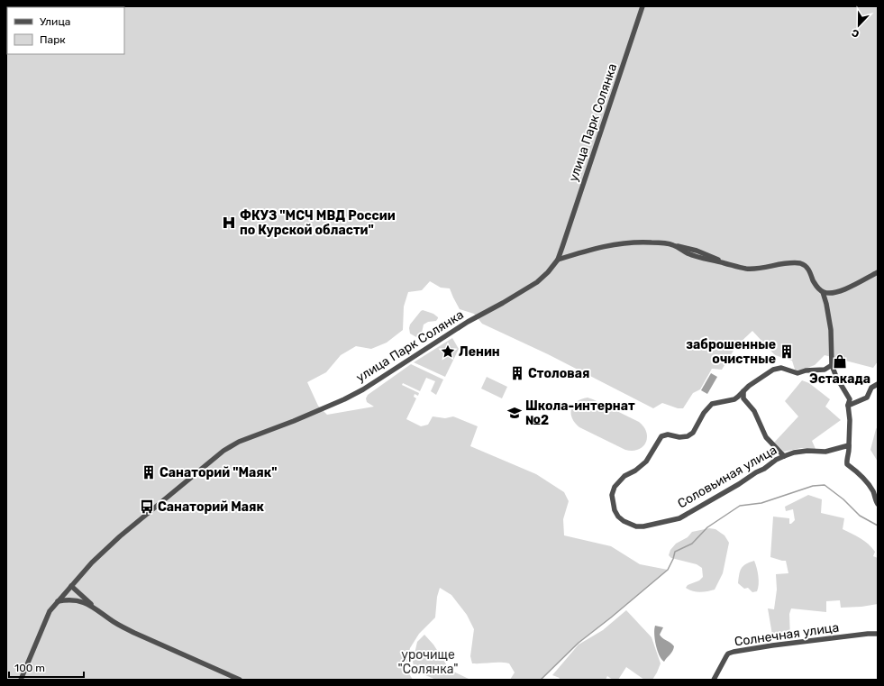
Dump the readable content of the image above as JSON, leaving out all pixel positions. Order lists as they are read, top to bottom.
{
  "streets": {
    "street": ["улица Парк Солянка", "Соловьиная улица", "Солнечная улица"]
  },
  "parks": ["урочище \"Солянка\""],
  "places": {
    "hospital": ["ФКУЗ \"МСЧ МВД России по Курской области\""],
    "place": ["Ленин"],
    "building": ["заброшенные очистные", "Столовая", "Санаторий \"Маяк\""],
    "shop": ["Эстакада"],
    "school or university": ["Школа-интернат №2"],
    "bus stop": ["Санаторий Маяк"]
  },
  "legend": ["Улица", "Парк"],
  "scale_bar": "100 m",
  "north": "bottom"
}
